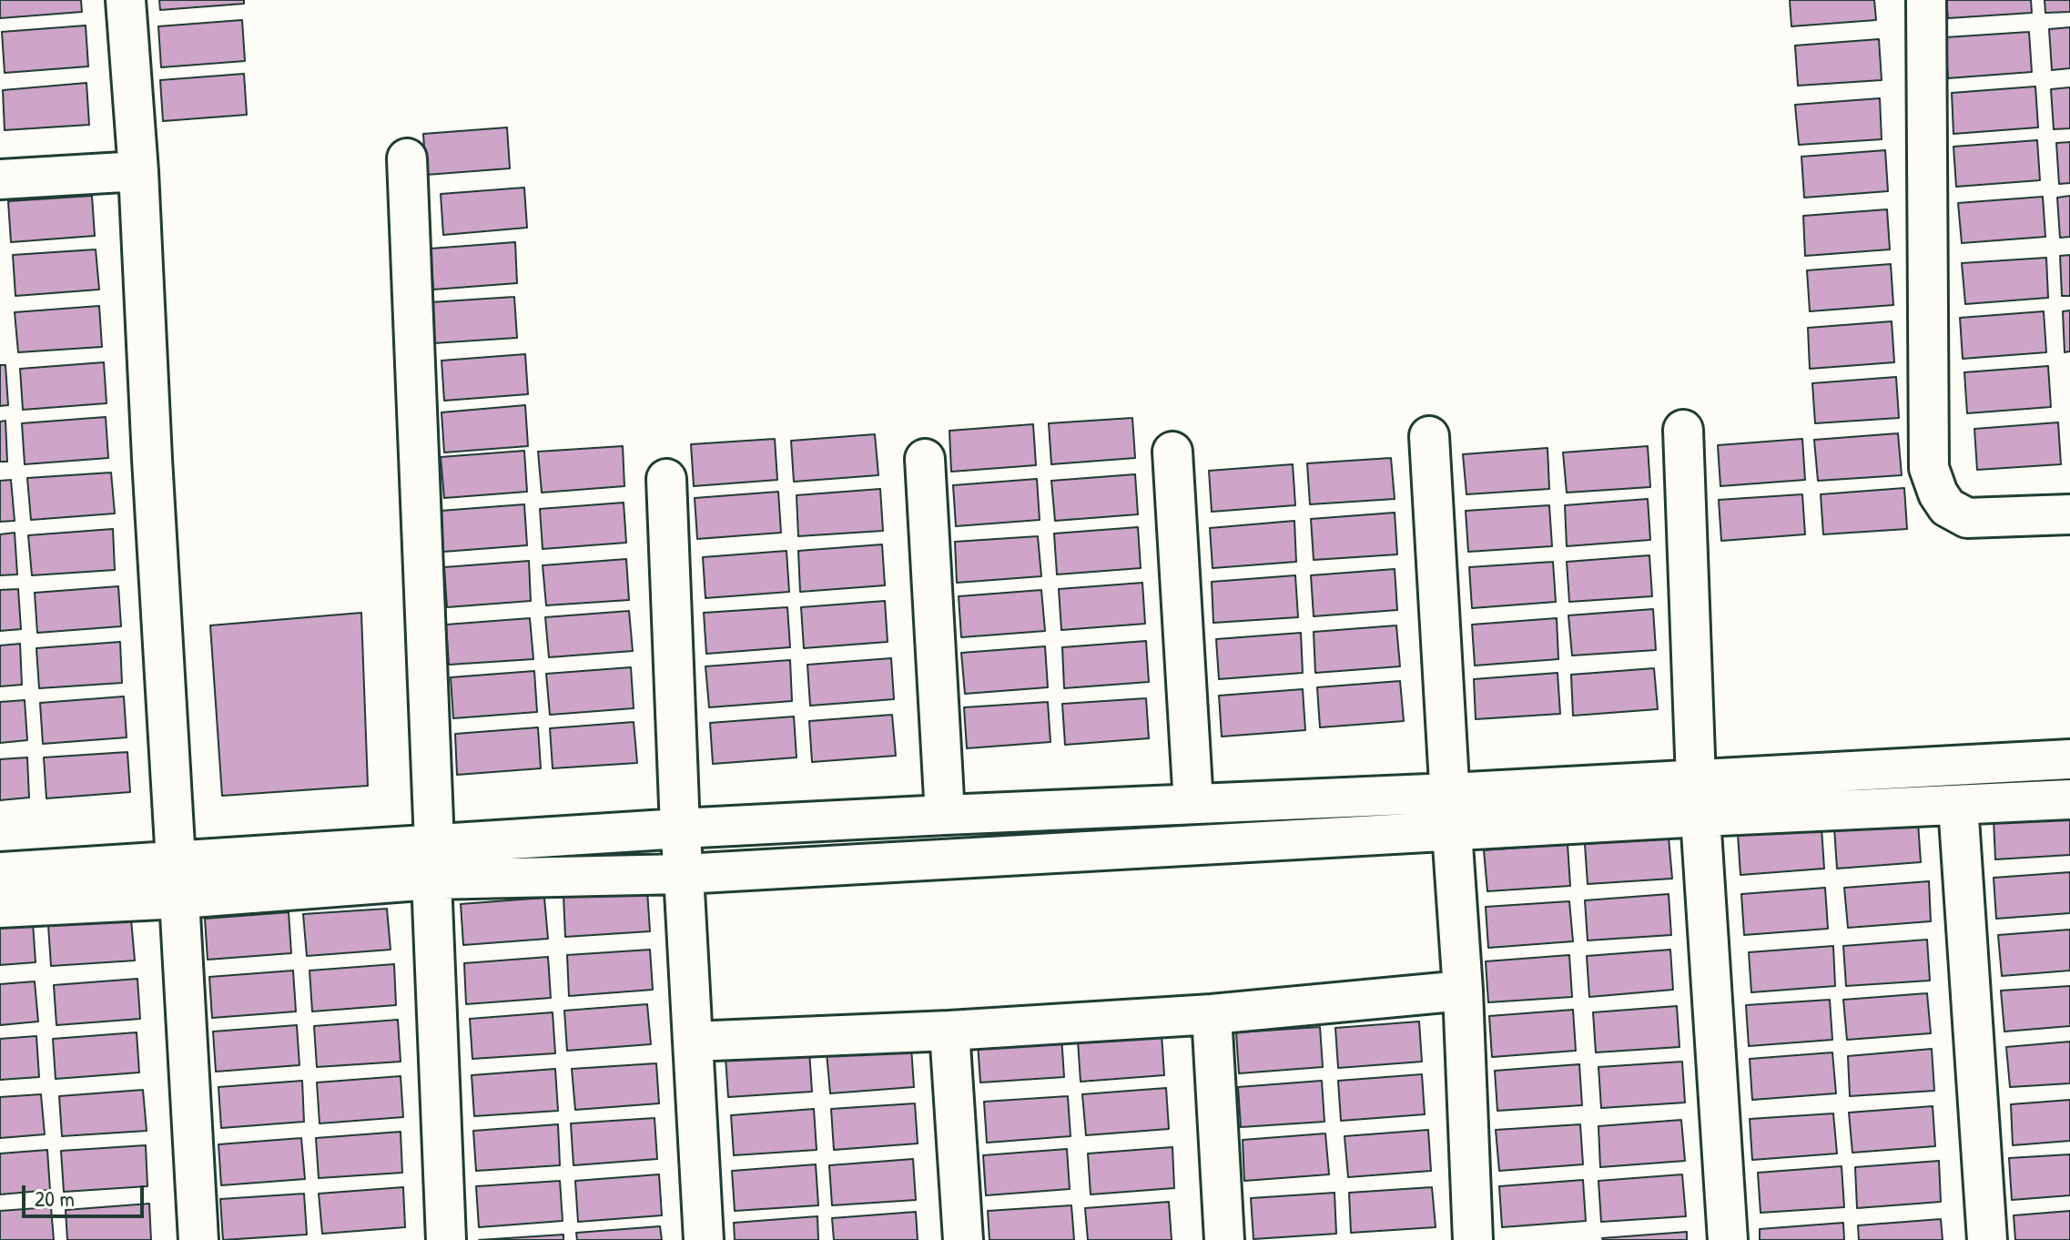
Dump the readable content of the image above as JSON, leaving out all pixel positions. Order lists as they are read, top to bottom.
{
  "scale_bar": "20 m"
}
